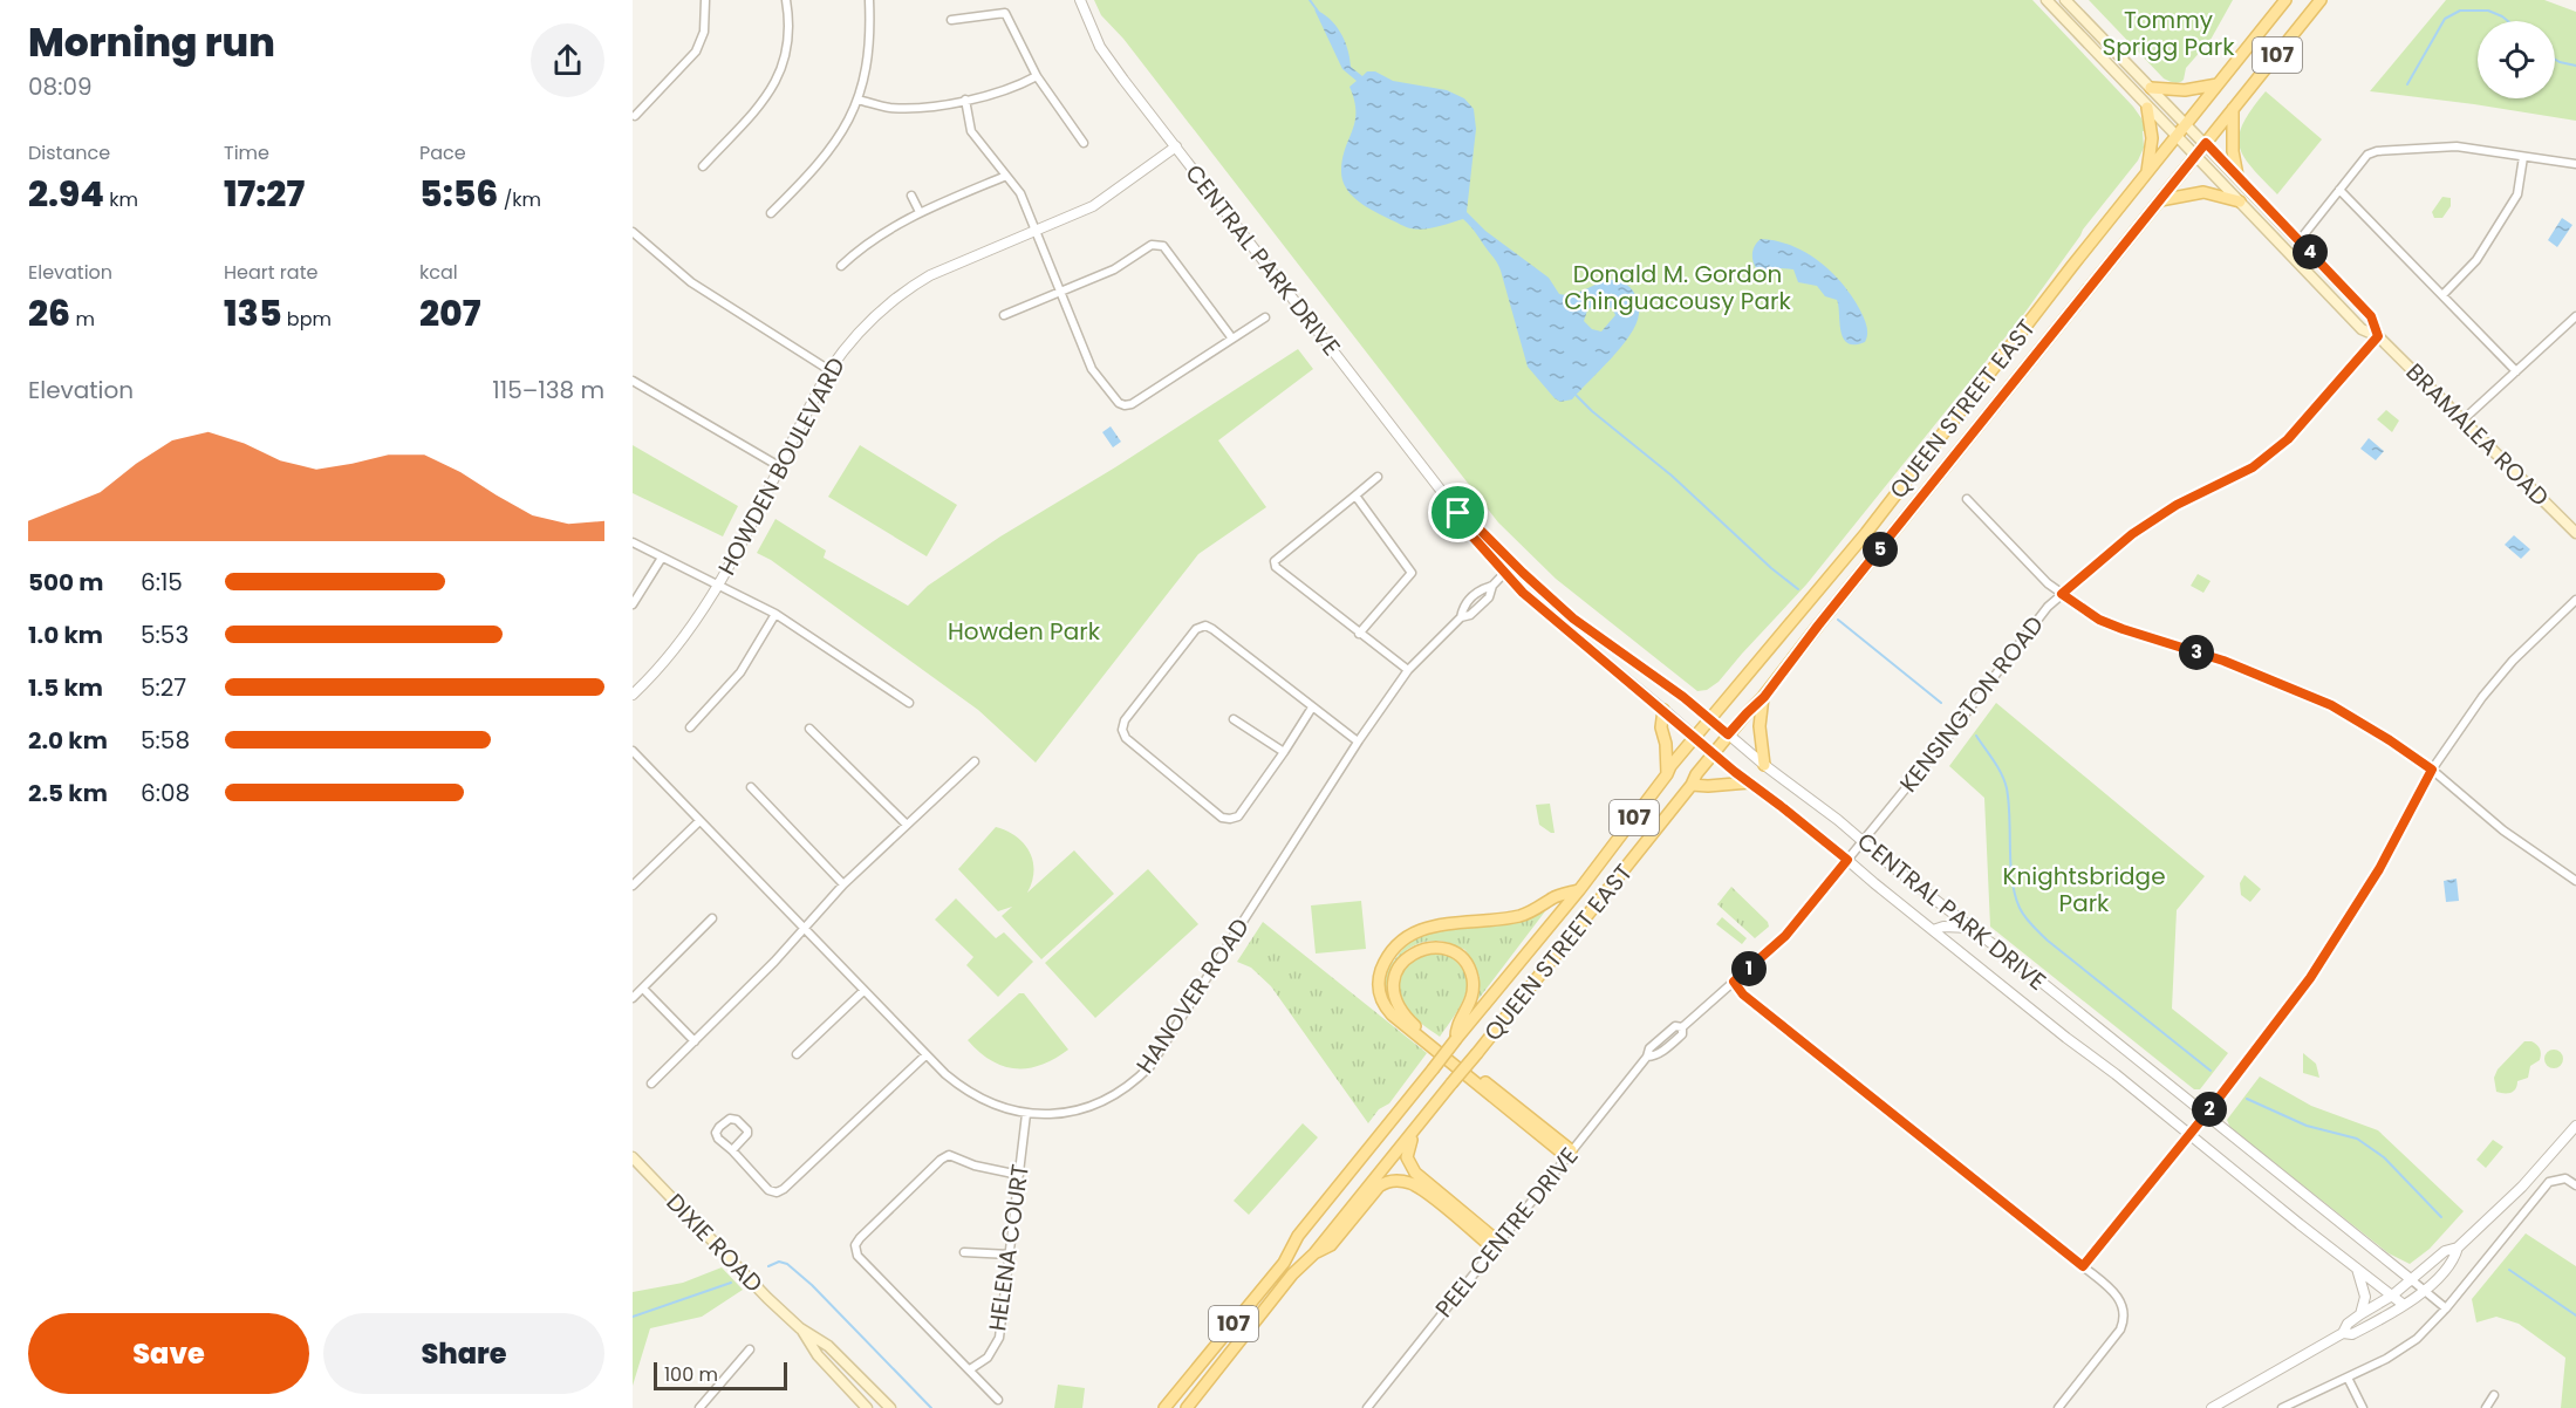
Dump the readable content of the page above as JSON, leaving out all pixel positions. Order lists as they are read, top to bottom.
{
  "streets": {
    "main road": [
      "107",
      "QUEEN STREET EAST",
      "BRAMALEA ROAD",
      "DIXIE ROAD"
    ],
    "street": [
      "CENTRAL PARK DRIVE",
      "HOWDEN BOULEVARD",
      "KENSINGTON ROAD",
      "HANOVER ROAD",
      "PEEL CENTRE DRIVE",
      "HELENA COURT"
    ]
  },
  "crossings": [
    ["CENTRAL PARK DRIVE", "QUEEN STREET EAST"],
    ["CENTRAL PARK DRIVE", "HOWDEN BOULEVARD"],
    ["CENTRAL PARK DRIVE", "KENSINGTON ROAD"],
    ["CENTRAL PARK DRIVE", "HANOVER ROAD"],
    ["CENTRAL PARK DRIVE", "PEEL CENTRE DRIVE"],
    ["QUEEN STREET EAST", "BRAMALEA ROAD"],
    ["BRAMALEA ROAD", "KENSINGTON ROAD"],
    ["KENSINGTON ROAD", "PEEL CENTRE DRIVE"],
    ["HANOVER ROAD", "HELENA COURT"]
  ],
  "parks": [
    "Tommy Sprigg Park",
    "Donald M. Gordon Chinguacousy Park",
    "Howden Park",
    "Knightsbridge Park"
  ],
  "scale_bar": "100 m",
  "page": {
    "heading": ["Morning run", "08:09"],
    "stats": [
      ["Distance", "2.94 km"],
      ["Time", "17:27"],
      ["Pace", "5:56 /km"],
      ["Elevation", "26 m"],
      ["Heart rate", "135 bpm"],
      ["kcal", "207"]
    ],
    "pins": [
      "4",
      "5",
      "3",
      "1",
      "2"
    ],
    "chart": ["Elevation", "115–138 m"],
    "list": [
      {
        "name": "500 m",
        "note": "6:15"
      },
      {
        "name": "1.0 km",
        "note": "5:53"
      },
      {
        "name": "1.5 km",
        "note": "5:27"
      },
      {
        "name": "2.0 km",
        "note": "5:58"
      },
      {
        "name": "2.5 km",
        "note": "6:08"
      }
    ],
    "buttons": ["Save", "Share"],
    "scale": "100 m"
  }
}
